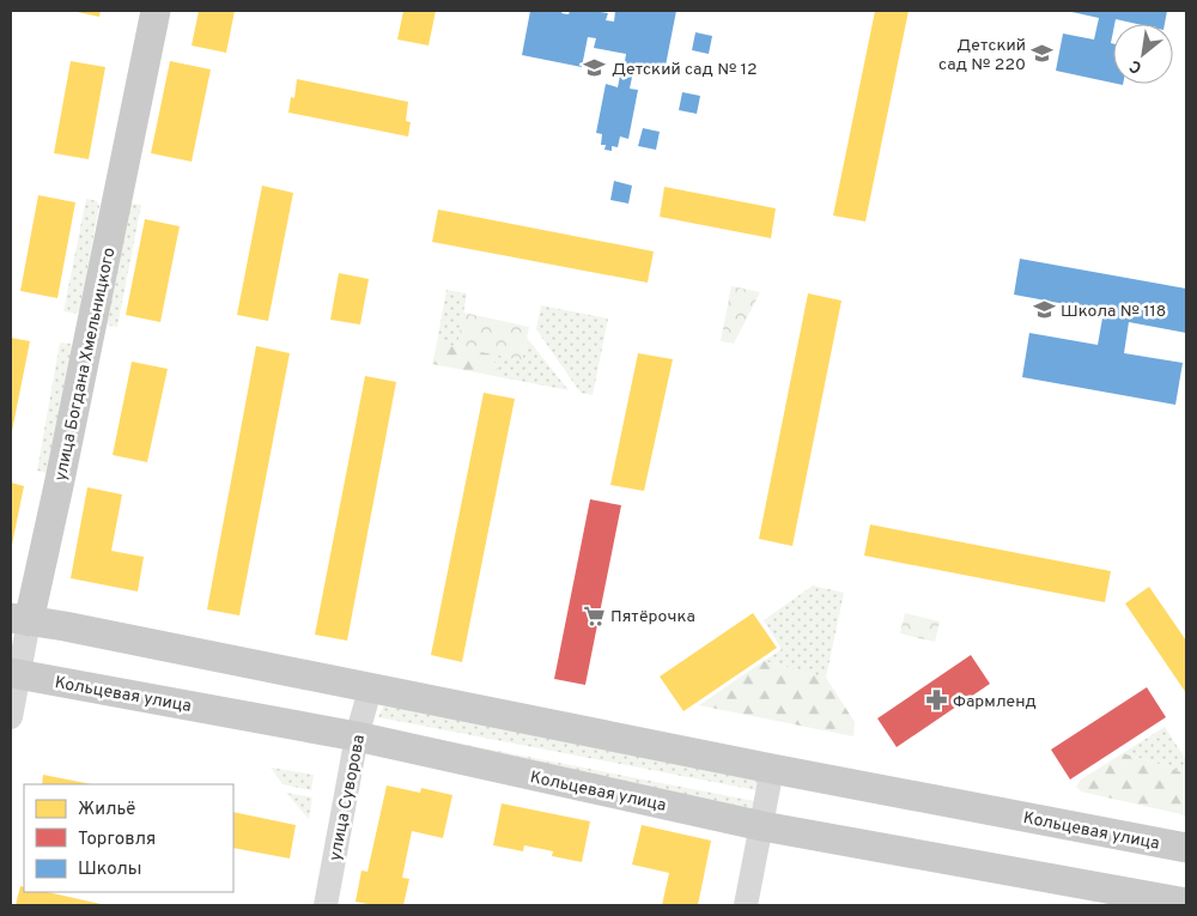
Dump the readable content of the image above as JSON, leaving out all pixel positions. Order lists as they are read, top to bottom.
{
  "streets": {
    "main road": ["улица Богдана Хмельницкого", "Кольцевая улица"],
    "street": ["улица Суворова"]
  },
  "crossings": [
    ["улица Богдана Хмельницкого", "Кольцевая улица"],
    ["Кольцевая улица", "улица Суворова"]
  ],
  "places": {
    "school or university": ["Детский сад № 220", "Детский сад № 12", "Школа № 118"],
    "supermarket": ["Пятёрочка"],
    "pharmacy": ["Фармленд"]
  },
  "legend": ["Жильё", "Торговля", "Школы"],
  "north": "bottom left"
}
